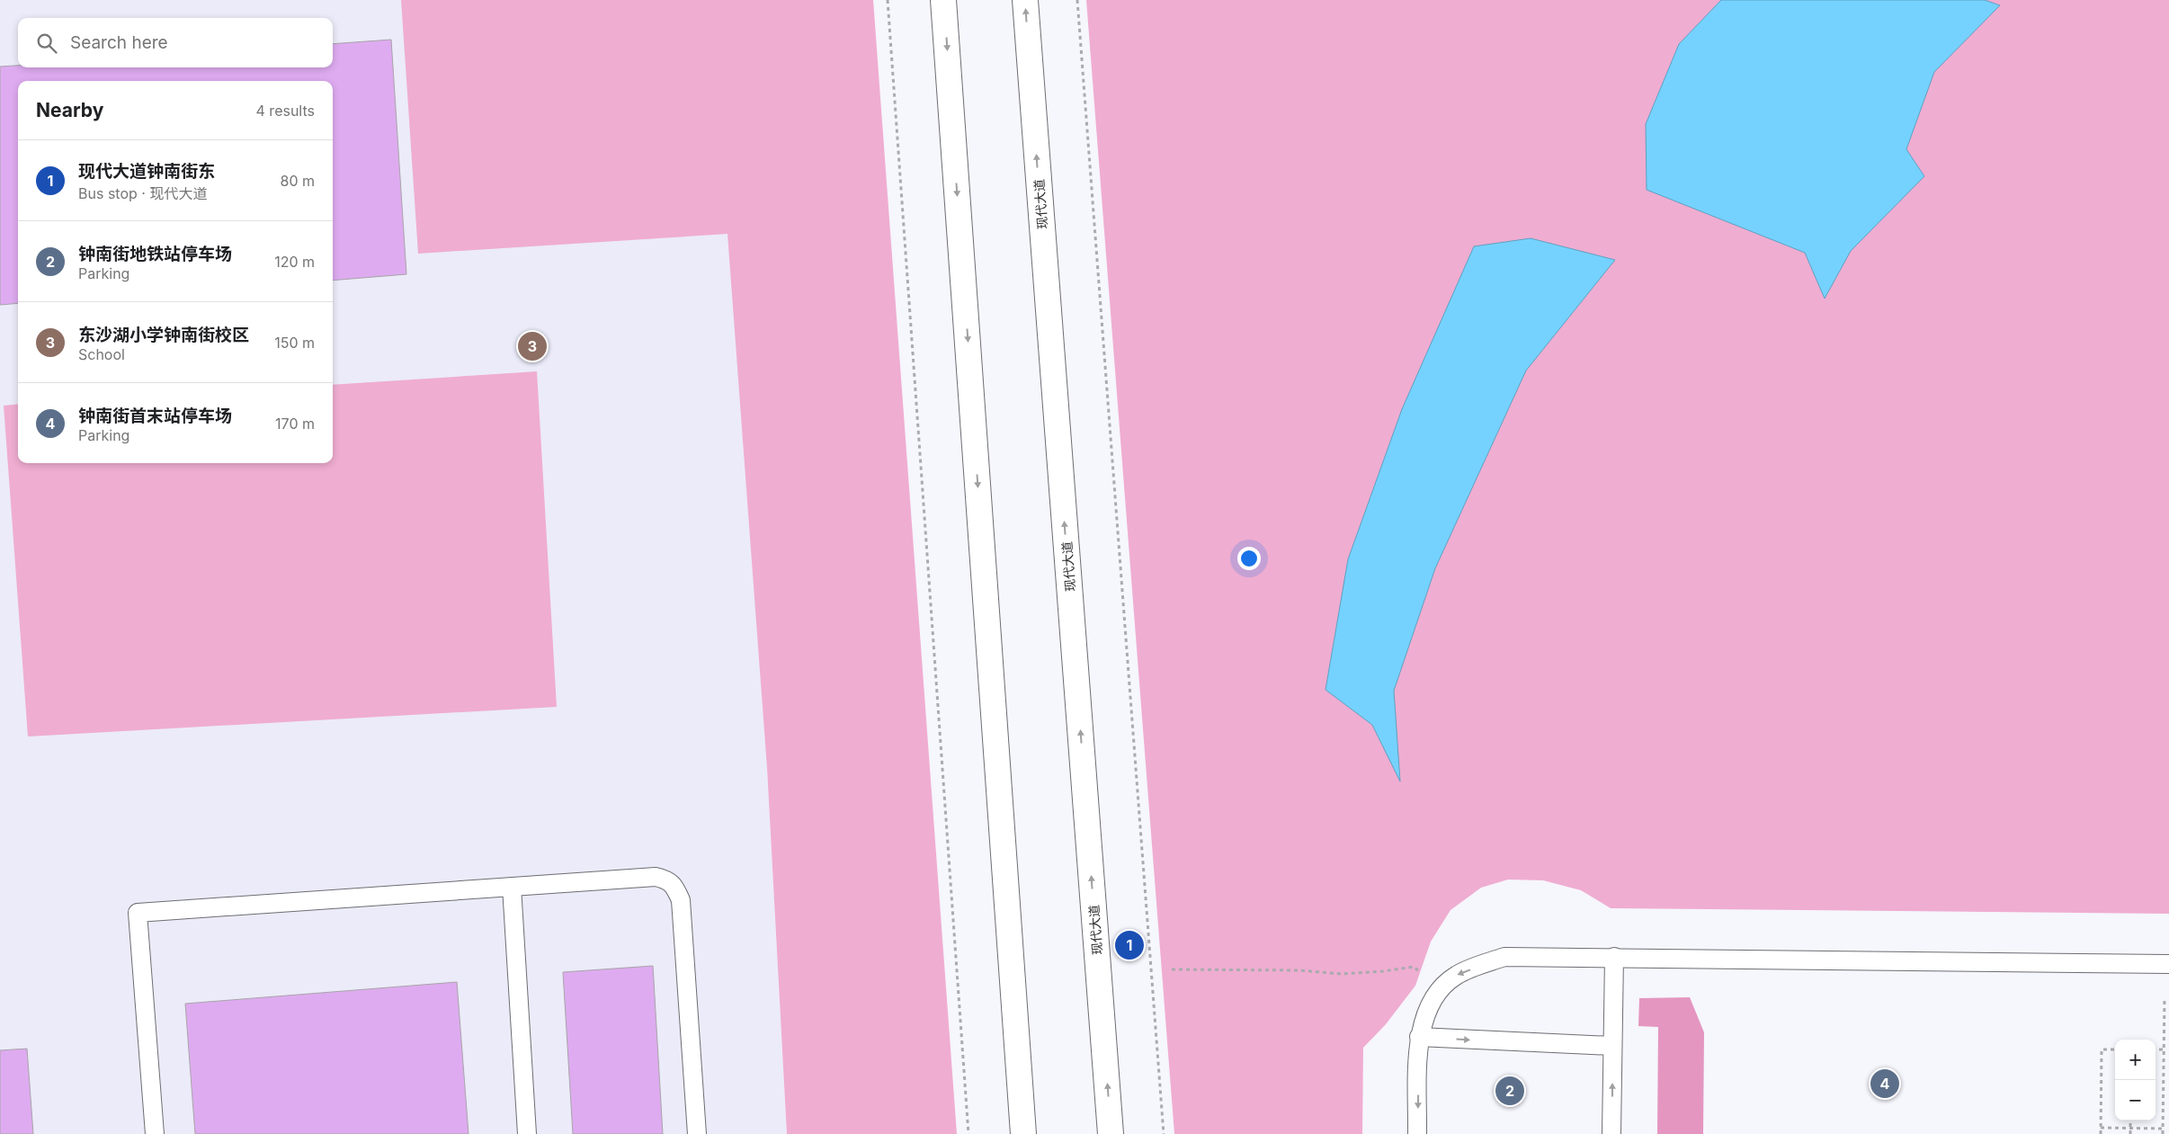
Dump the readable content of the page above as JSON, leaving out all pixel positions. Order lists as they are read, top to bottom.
{
  "streets": {
    "main road": ["现代大道"]
  },
  "page": {
    "search": "Search here",
    "heading": ["Nearby", "4 results"],
    "list": [
      {
        "mark": "1",
        "name": "现代大道钟南街东",
        "note": "Bus stop · 现代大道",
        "value": "80 m"
      },
      {
        "mark": "2",
        "name": "钟南街地铁站停车场",
        "note": "Parking",
        "value": "120 m"
      },
      {
        "mark": "3",
        "name": "东沙湖小学钟南街校区",
        "note": "School",
        "value": "150 m"
      },
      {
        "mark": "4",
        "name": "钟南街首末站停车场",
        "note": "Parking",
        "value": "170 m"
      }
    ],
    "pins": [
      "3",
      "1",
      "4",
      "2"
    ],
    "map_buttons": ["+", "−"]
  }
}
